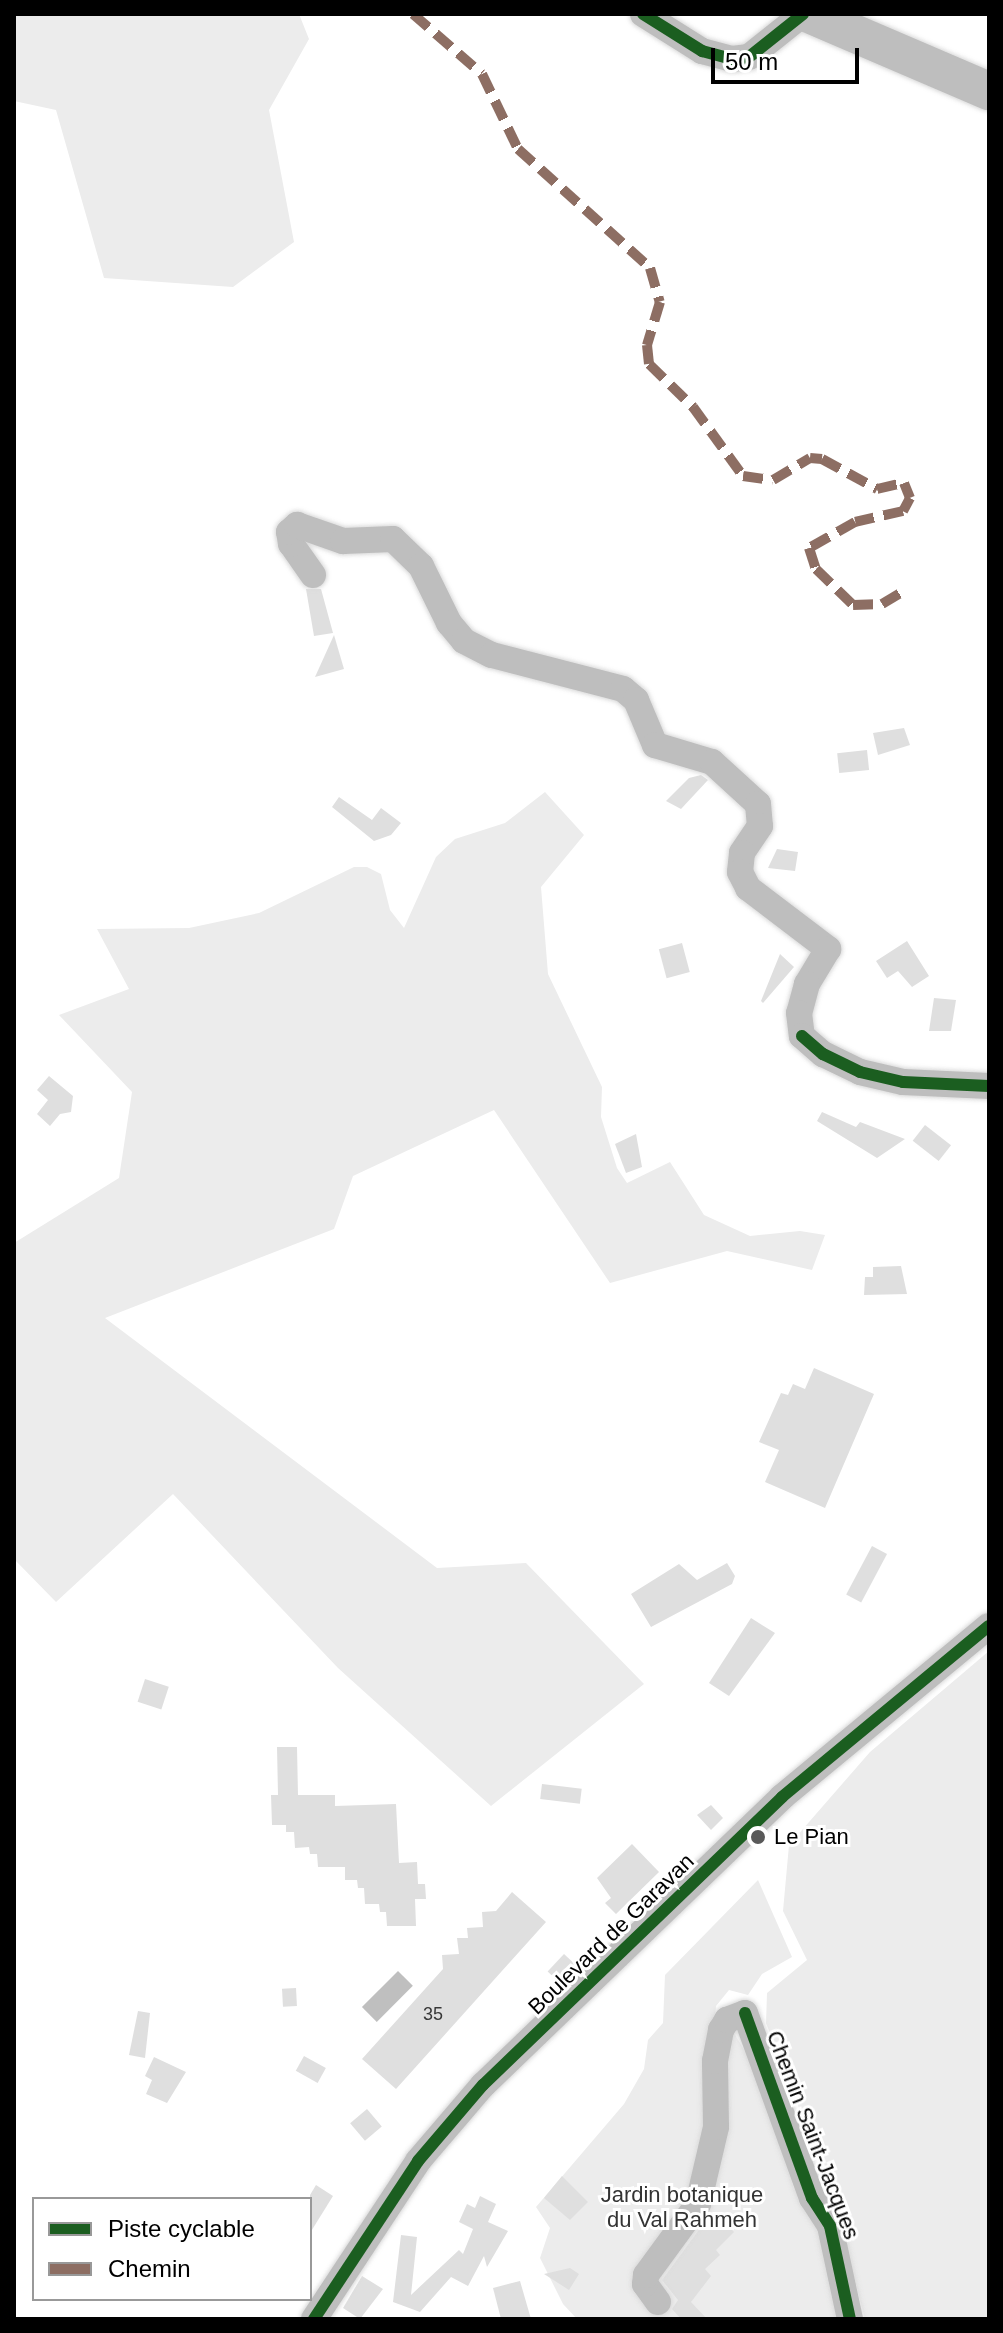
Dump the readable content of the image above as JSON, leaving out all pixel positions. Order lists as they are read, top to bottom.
{
  "streets": {
    "street": ["Boulevard de Garavan", "Chemin Saint-Jacques"]
  },
  "parks": ["Jardin botanique du Val Rahmeh"],
  "places": ["Le Pian"],
  "house_numbers": ["35"],
  "legend": ["Piste cyclable", "Chemin"],
  "scale_bar": "50 m"
}
